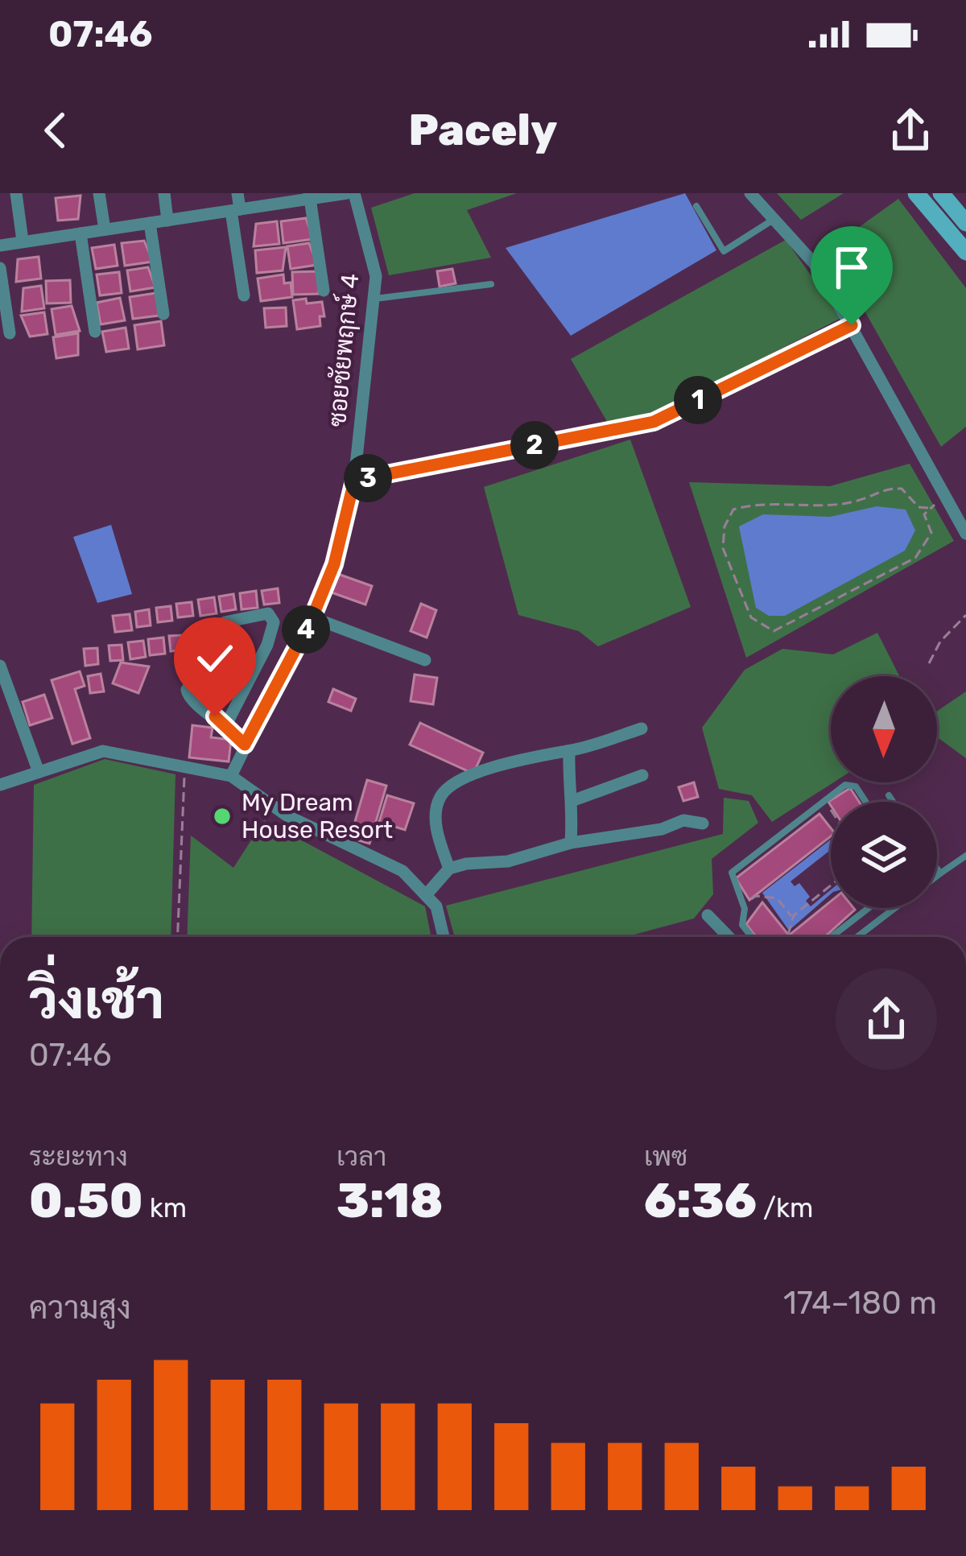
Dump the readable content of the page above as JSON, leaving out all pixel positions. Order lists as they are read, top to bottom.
{
  "streets": {
    "street": ["ซอยชัยพฤกษ์ 4"]
  },
  "places": ["My Dream House Resort"],
  "north": "bottom",
  "page": {
    "status": "07:46",
    "header": "Pacely",
    "pins": [
      "1",
      "2",
      "3",
      "4"
    ],
    "heading": ["วิ่งเช้า", "07:46"],
    "stats": [
      ["ระยะทาง", "0.50 km"],
      ["เวลา", "3:18"],
      ["เพซ", "6:36 /km"]
    ],
    "chart": ["ความสูง", "174–180 m"]
  }
}
